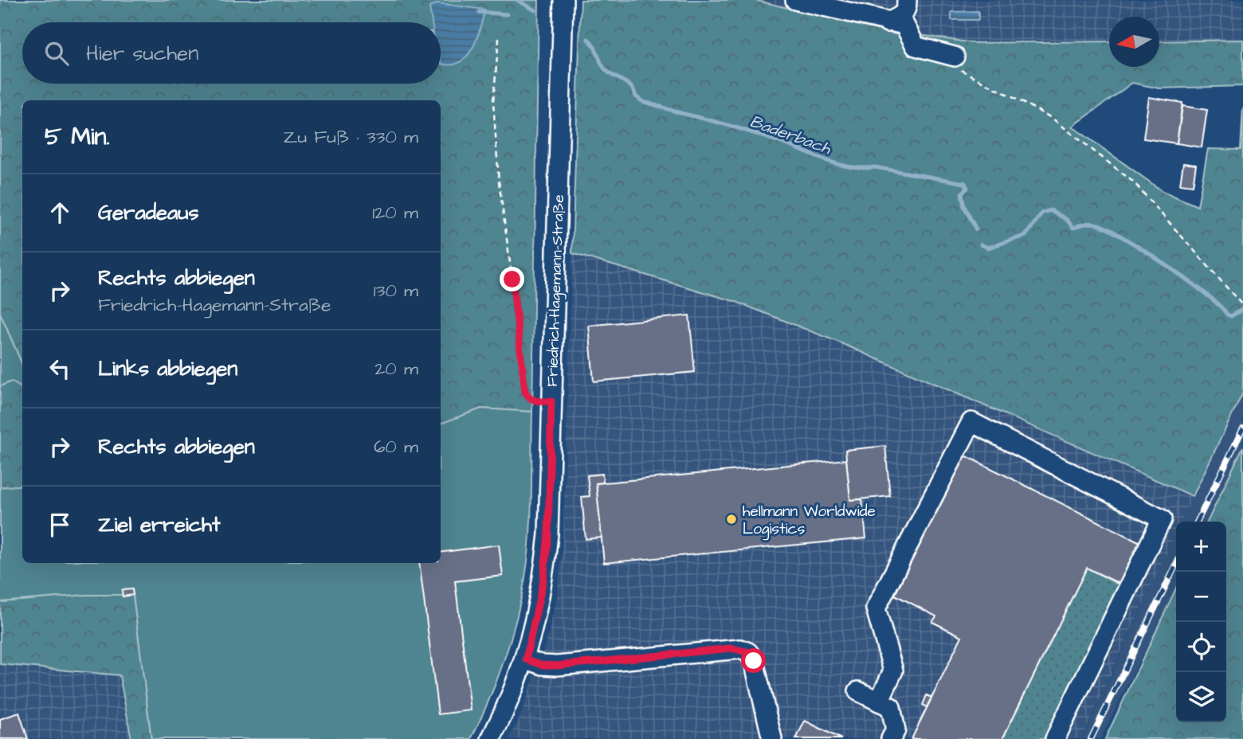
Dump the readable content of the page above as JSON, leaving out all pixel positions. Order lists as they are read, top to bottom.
{
  "streets": {
    "street": ["Friedrich-Hagemann-Straße"]
  },
  "water": ["Baderbach"],
  "places": ["hellmann Worldwide Logistics"],
  "north": "left",
  "page": {
    "search": "Hier suchen",
    "heading": ["5 Min.", "Zu Fuß · 330 m"],
    "list": [
      ["Geradeaus", "120 m"],
      ["Rechts abbiegen", "Friedrich-Hagemann-Straße", "130 m"],
      ["Links abbiegen", "20 m"],
      ["Rechts abbiegen", "60 m"],
      "Ziel erreicht"
    ],
    "map_buttons": ["+", "−"]
  }
}
